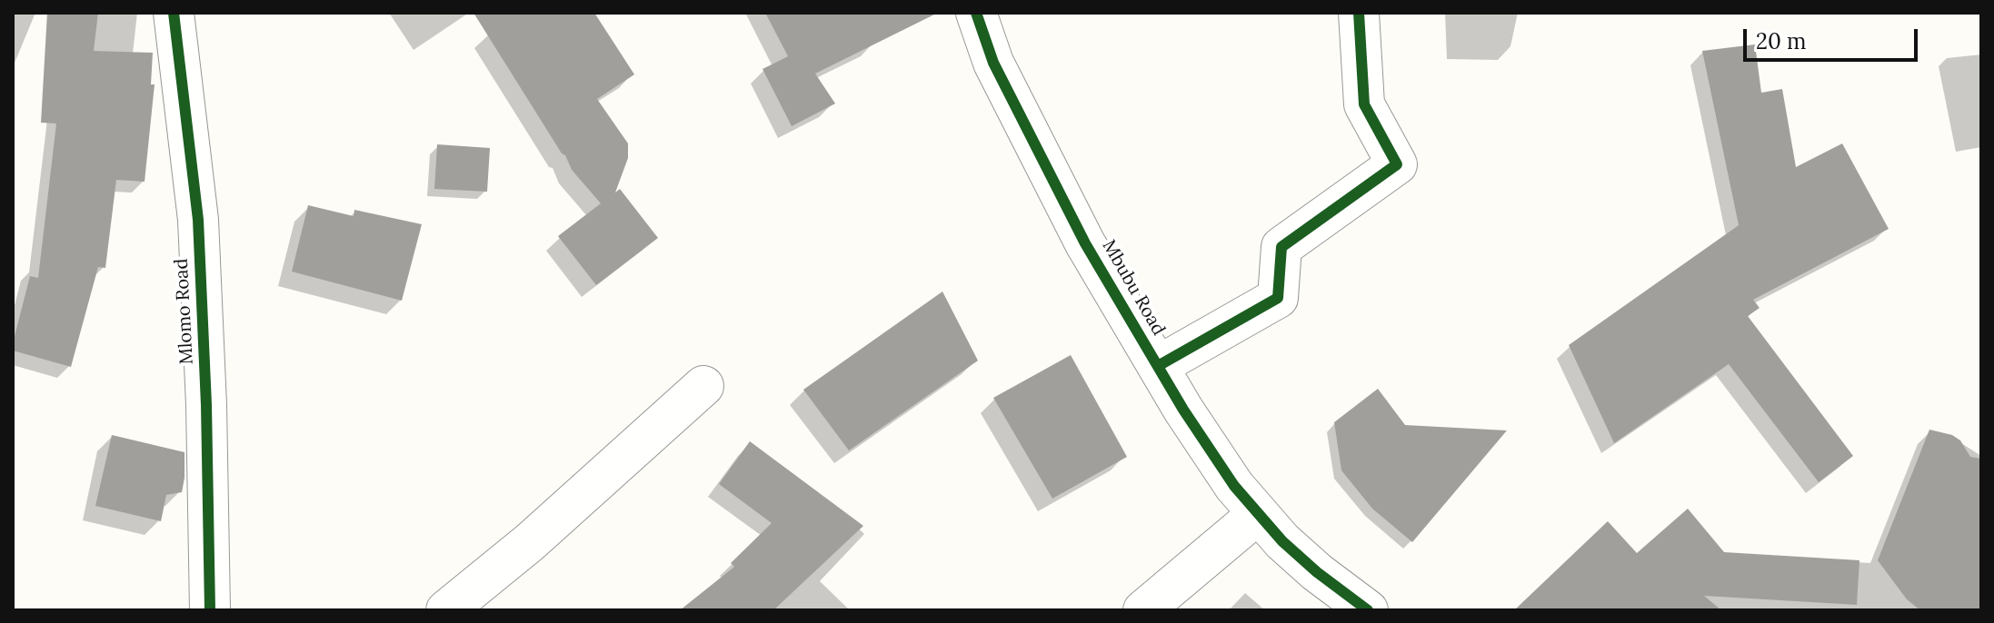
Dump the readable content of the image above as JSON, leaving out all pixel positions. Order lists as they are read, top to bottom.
{
  "streets": {
    "street": ["Mbubu Road", "Mlomo Road"]
  },
  "scale_bar": "20 m"
}
